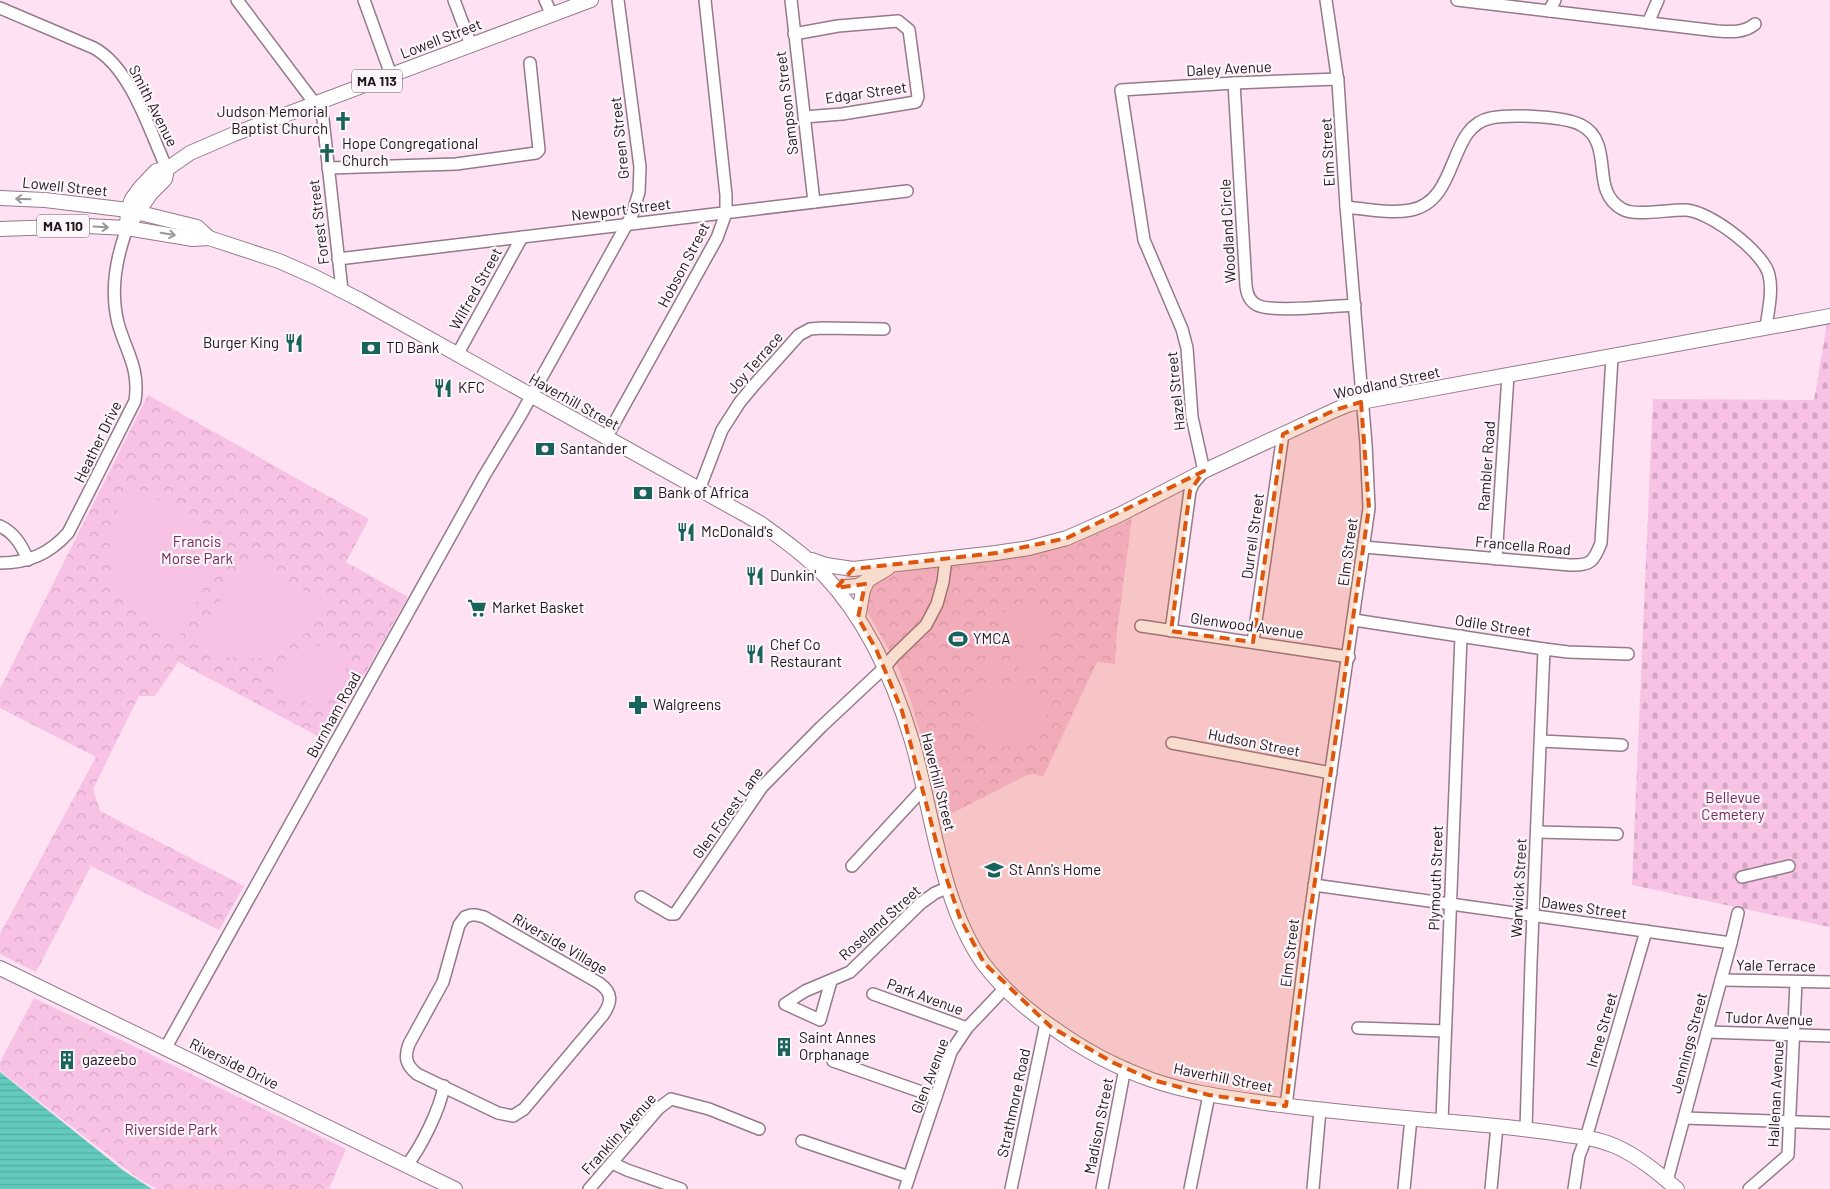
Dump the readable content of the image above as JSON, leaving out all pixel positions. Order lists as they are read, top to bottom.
{
  "streets": {
    "main road": [
      "Lowell Street",
      "MA 113",
      "MA 110",
      "Woodland Street",
      "Haverhill Street",
      "Riverside Drive"
    ],
    "street": [
      "Daley Avenue",
      "Edgar Street",
      "Sampson Street",
      "Smith Avenue",
      "Green Street",
      "Elm Street",
      "Newport Street",
      "Forest Street",
      "Woodland Circle",
      "Hobson Street",
      "Wilfred Street",
      "Joy Terrace",
      "Hazel Street",
      "Heather Drive",
      "Rambler Road",
      "Durrell Street",
      "Francella Road",
      "Glenwood Avenue",
      "Odile Street",
      "Burnham Road",
      "Hudson Street",
      "Glen Forest Lane",
      "Plymouth Street",
      "Warwick Street",
      "Dawes Street",
      "Roseland Street",
      "Riverside Village",
      "Yale Terrace",
      "Park Avenue",
      "Tudor Avenue",
      "Irene Street",
      "Jennings Street",
      "Glen Avenue",
      "Hallenan Avenue",
      "Strathmore Road",
      "Madison Street",
      "Franklin Avenue"
    ]
  },
  "crossings": [
    ["Lowell Street", "Smith Avenue"],
    ["Lowell Street", "Forest Street"],
    ["Lowell Street", "MA 110"],
    ["Lowell Street", "Haverhill Street"],
    ["Lowell Street", "Heather Drive"],
    ["Daley Avenue", "Elm Street"],
    ["Daley Avenue", "Woodland Circle"],
    ["Daley Avenue", "Hazel Street"],
    ["Edgar Street", "Sampson Street"],
    ["Sampson Street", "Newport Street"],
    ["Green Street", "Newport Street"],
    ["Green Street", "Haverhill Street"],
    ["Green Street", "Burnham Road"],
    ["Elm Street", "Woodland Circle"],
    ["Elm Street", "Woodland Street"],
    ["Elm Street", "Haverhill Street"],
    ["Elm Street", "Francella Road"],
    ["Elm Street", "Glenwood Avenue"],
    ["Elm Street", "Odile Street"],
    ["Elm Street", "Hudson Street"],
    ["Elm Street", "Dawes Street"],
    ["Newport Street", "Forest Street"],
    ["Newport Street", "Hobson Street"],
    ["Newport Street", "Wilfred Street"],
    ["Forest Street", "Haverhill Street"],
    ["MA 110", "Haverhill Street"],
    ["MA 110", "Heather Drive"],
    ["Hobson Street", "Haverhill Street"],
    ["Wilfred Street", "Haverhill Street"],
    ["Joy Terrace", "Haverhill Street"],
    ["Woodland Street", "Hazel Street"],
    ["Woodland Street", "Haverhill Street"],
    ["Woodland Street", "Rambler Road"],
    ["Woodland Street", "Durrell Street"],
    ["Woodland Street", "Francella Road"],
    ["Haverhill Street", "Heather Drive"],
    ["Haverhill Street", "Burnham Road"],
    ["Haverhill Street", "Glen Forest Lane"],
    ["Haverhill Street", "Plymouth Street"],
    ["Haverhill Street", "Warwick Street"],
    ["Haverhill Street", "Roseland Street"],
    ["Haverhill Street", "Irene Street"],
    ["Haverhill Street", "Jennings Street"],
    ["Haverhill Street", "Glen Avenue"],
    ["Haverhill Street", "Strathmore Road"],
    ["Haverhill Street", "Madison Street"],
    ["Rambler Road", "Francella Road"],
    ["Durrell Street", "Glenwood Avenue"],
    ["Odile Street", "Plymouth Street"],
    ["Odile Street", "Warwick Street"],
    ["Burnham Road", "Riverside Drive"],
    ["Plymouth Street", "Dawes Street"],
    ["Warwick Street", "Dawes Street"],
    ["Dawes Street", "Irene Street"],
    ["Dawes Street", "Jennings Street"],
    ["Yale Terrace", "Jennings Street"],
    ["Yale Terrace", "Hallenan Avenue"],
    ["Park Avenue", "Glen Avenue"],
    ["Tudor Avenue", "Jennings Street"],
    ["Tudor Avenue", "Hallenan Avenue"]
  ],
  "parks": ["Francis Morse Park", "Bellevue Cemetery", "Riverside Park"],
  "places": {
    "church": ["Judson Memorial Baptist Church", "Hope Congregational Church"],
    "restaurant": [
      "Burger King",
      "KFC",
      "McDonald's",
      "Dunkin'",
      "Chef Co Restaurant"
    ],
    "bank": ["TD Bank", "Santander", "Bank of Africa"],
    "supermarket": ["Market Basket"],
    "sports": ["YMCA"],
    "pharmacy": ["Walgreens"],
    "school or university": ["St Ann's Home"],
    "building": ["Saint Annes Orphanage", "gazeebo"]
  }
}
